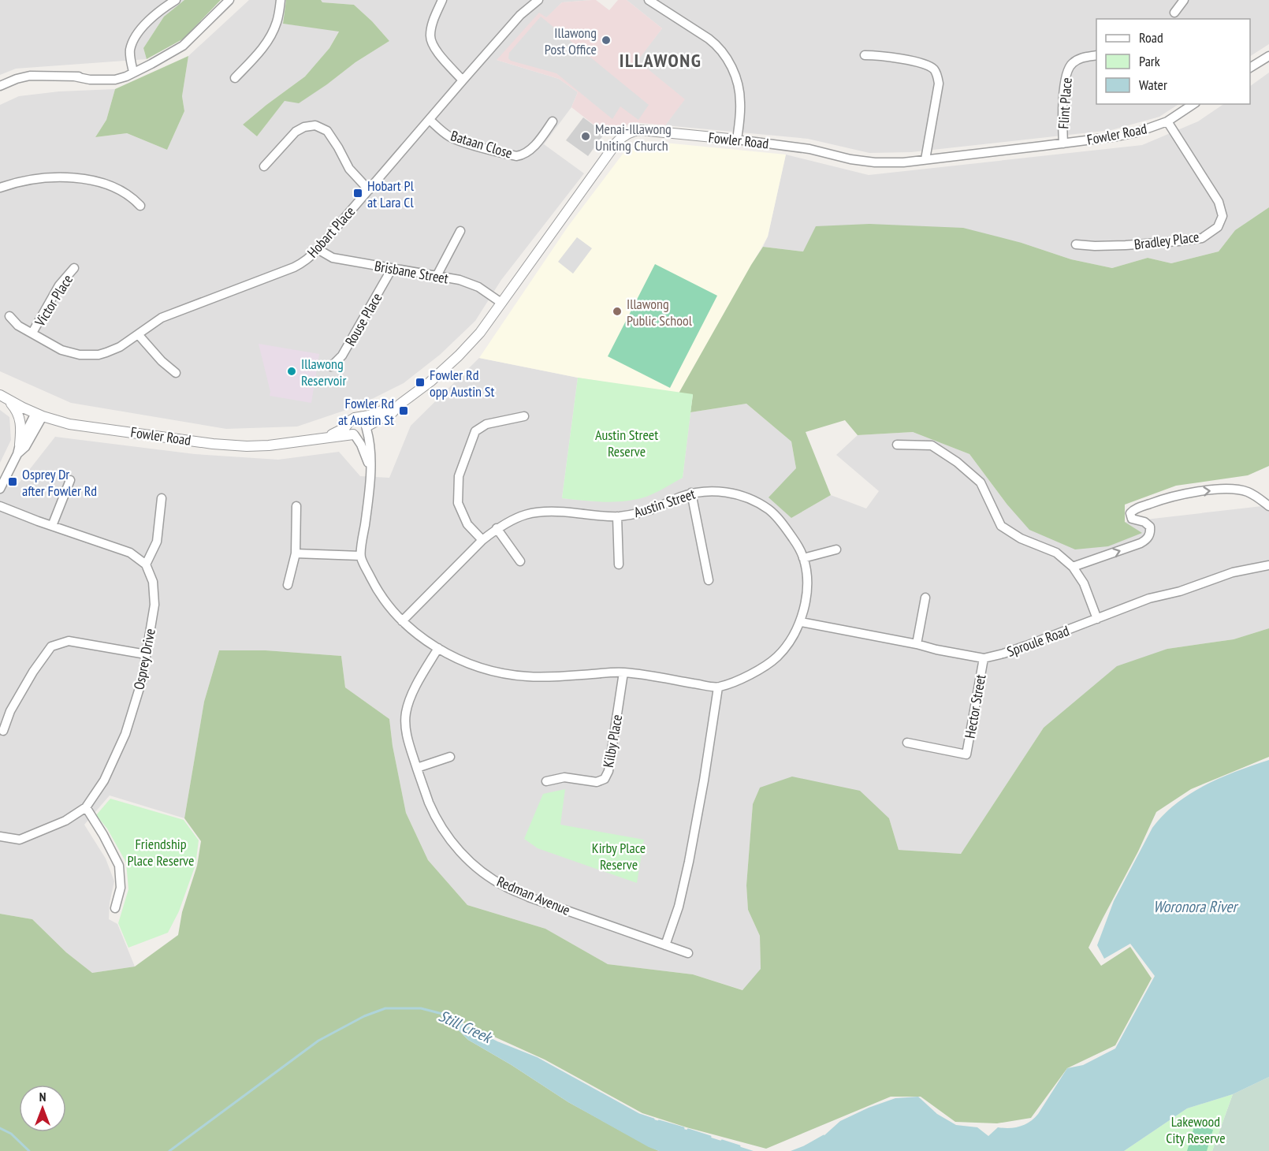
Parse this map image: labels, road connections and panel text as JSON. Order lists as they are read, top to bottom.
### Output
{
  "streets": {
    "street": [
      "Flint Place",
      "Fowler Road",
      "Bataan Close",
      "Hobart Place",
      "Bradley Place",
      "Brisbane Street",
      "Victor Place",
      "Rouse Place",
      "Austin Street",
      "Sproule Road",
      "Osprey Drive",
      "Hector Street",
      "Kilby Place",
      "Redman Avenue"
    ]
  },
  "crossings": [
    ["Flint Place", "Fowler Road"],
    ["Fowler Road", "Bradley Place"],
    ["Fowler Road", "Brisbane Street"],
    ["Bataan Close", "Hobart Place"],
    ["Hobart Place", "Brisbane Street"],
    ["Hobart Place", "Victor Place"],
    ["Brisbane Street", "Rouse Place"],
    ["Austin Street", "Sproule Road"],
    ["Sproule Road", "Hector Street"]
  ],
  "districts": ["ILLAWONG"],
  "water": ["Woronora River", "Still Creek"],
  "parks": [
    "Austin Street Reserve",
    "Friendship Place Reserve",
    "Kirby Place Reserve",
    "Lakewood City Reserve"
  ],
  "places": {
    "other": [
      "Illawong Post Office",
      "Menai-Illawong Uniting Church",
      "Illawong Public School",
      "Illawong Reservoir"
    ],
    "transit": [
      "Hobart Pl at Lara Cl",
      "Fowler Rd opp Austin St",
      "Fowler Rd at Austin St",
      "Osprey Dr after Fowler Rd"
    ]
  },
  "legend": ["Road", "Park", "Water"],
  "north": "top"
}
